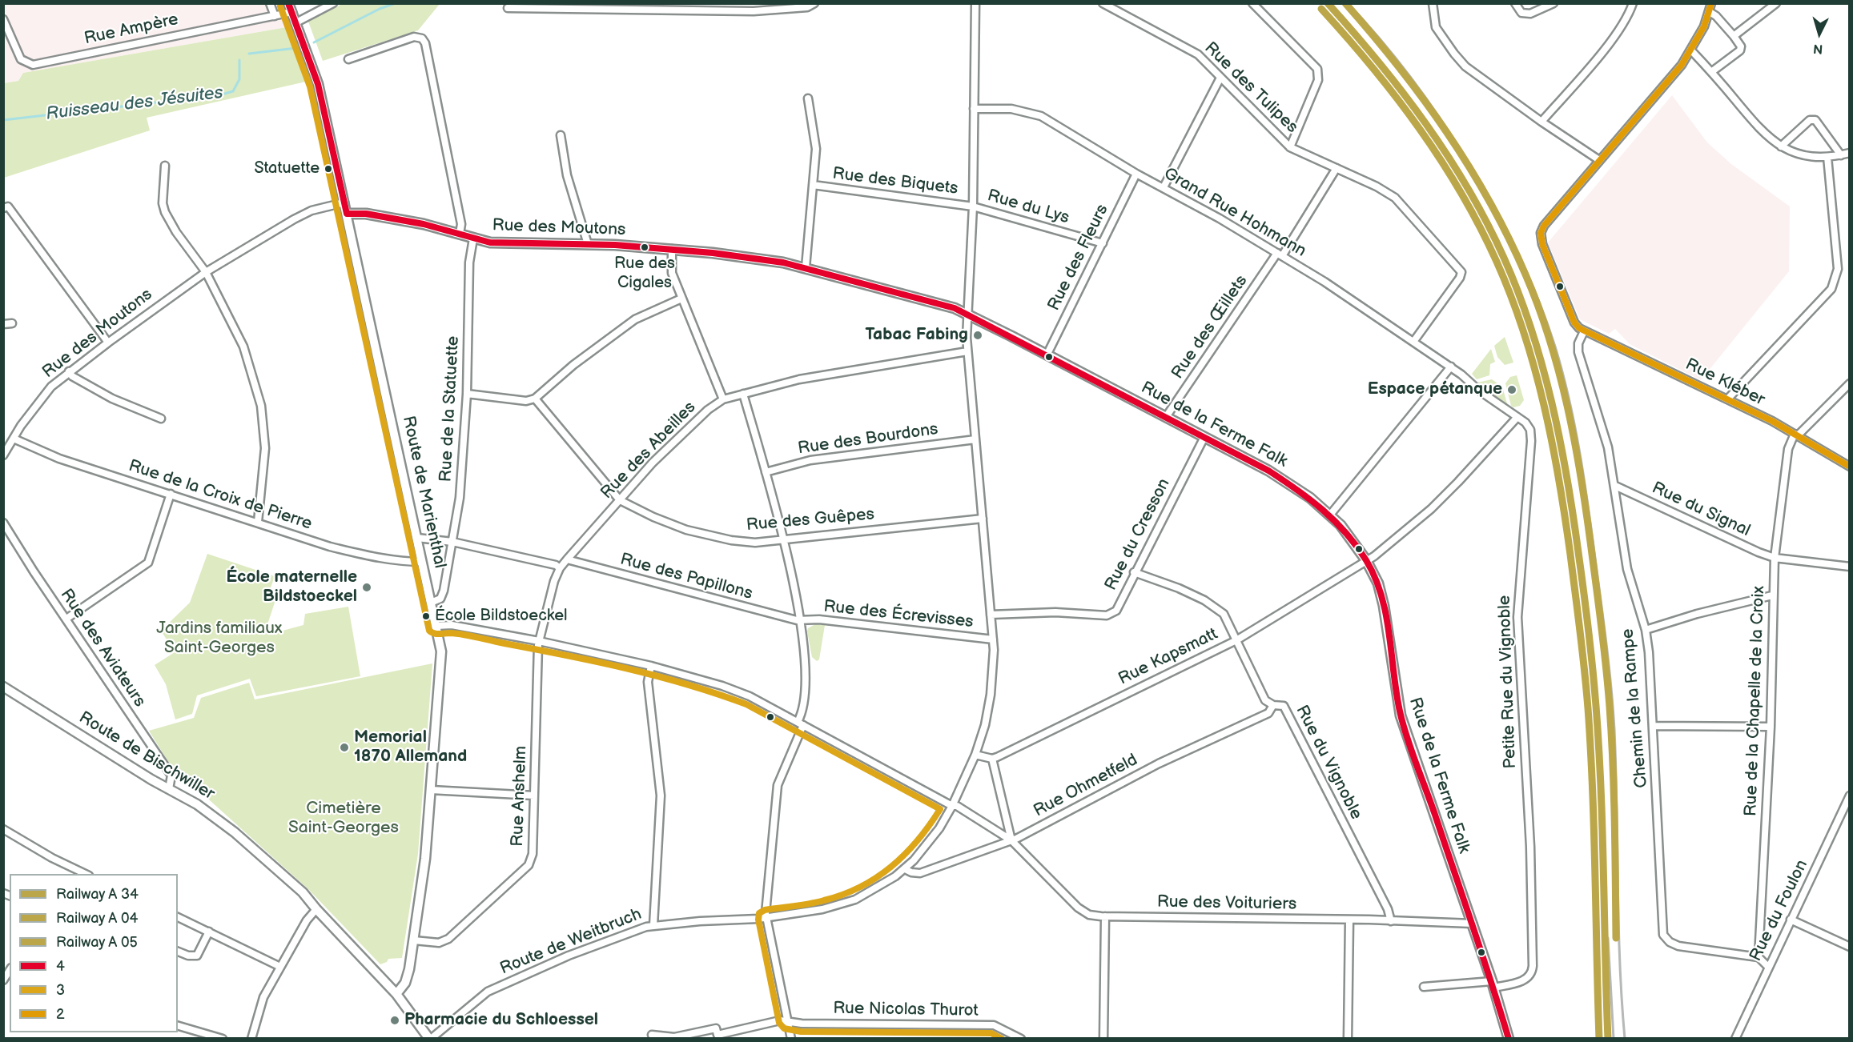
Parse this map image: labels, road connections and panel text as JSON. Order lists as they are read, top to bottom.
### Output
{
  "streets": {
    "street": [
      "Rue Ampère",
      "Rue des Tulipes",
      "Rue des Biquets",
      "Rue du Lys",
      "Grand Rue Hohmann",
      "Rue des Moutons",
      "Rue des Fleurs",
      "Rue des Œillets",
      "Rue Kléber",
      "Rue de la Statuette",
      "Rue de la Ferme Falk",
      "Rue des Bourdons",
      "Rue des Abeilles",
      "Route de Marienthal",
      "Rue de la Croix de Pierre",
      "Rue du Signal",
      "Rue des Guêpes",
      "Rue du Cresson",
      "Rue des Papillons",
      "Rue des Écrevisses",
      "Rue des Aviateurs",
      "Rue Kapsmatt",
      "Petite Rue du Vignoble",
      "Rue de la Chapelle de la Croix",
      "Chemin de la Rampe",
      "Route de Bischwiller",
      "Rue du Vignoble",
      "Rue Ohmetfeld",
      "Rue Anshelm",
      "Rue des Voituriers",
      "Rue du Foulon",
      "Route de Weitbruch",
      "Rue Nicolas Thurot"
    ]
  },
  "crossings": [
    ["Rue Ampère", "Route de Marienthal"],
    ["Rue des Tulipes", "Grand Rue Hohmann"],
    ["Rue des Tulipes", "Rue des Œillets"],
    ["Rue des Biquets", "Rue du Lys"],
    ["Rue des Biquets", "Route de Weitbruch"],
    ["Rue du Lys", "Rue des Fleurs"],
    ["Rue du Lys", "Route de Weitbruch"],
    ["Grand Rue Hohmann", "Rue des Fleurs"],
    ["Grand Rue Hohmann", "Rue des Œillets"],
    ["Grand Rue Hohmann", "Petite Rue du Vignoble"],
    ["Grand Rue Hohmann", "Route de Weitbruch"],
    ["Rue des Moutons", "Rue de la Statuette"],
    ["Rue des Moutons", "Rue de la Ferme Falk"],
    ["Rue des Moutons", "Route de Marienthal"],
    ["Rue des Moutons", "Rue de la Croix de Pierre"],
    ["Rue des Moutons", "Route de Weitbruch"],
    ["Rue des Fleurs", "Rue de la Ferme Falk"],
    ["Rue des Œillets", "Rue de la Ferme Falk"],
    ["Rue Kléber", "Rue de la Chapelle de la Croix"],
    ["Rue Kléber", "Chemin de la Rampe"],
    ["Rue de la Statuette", "Route de Marienthal"],
    ["Rue de la Ferme Falk", "Rue du Cresson"],
    ["Rue de la Ferme Falk", "Rue Kapsmatt"],
    ["Rue de la Ferme Falk", "Petite Rue du Vignoble"],
    ["Rue de la Ferme Falk", "Rue des Voituriers"],
    ["Rue de la Ferme Falk", "Route de Weitbruch"],
    ["Rue des Bourdons", "Route de Weitbruch"],
    ["Rue des Abeilles", "Rue des Guêpes"],
    ["Rue des Abeilles", "Rue des Papillons"],
    ["Rue des Abeilles", "Rue Anshelm"],
    ["Rue des Abeilles", "Rue des Voituriers"],
    ["Rue des Abeilles", "Route de Weitbruch"],
    ["Route de Marienthal", "Rue de la Croix de Pierre"],
    ["Route de Marienthal", "Route de Bischwiller"],
    ["Route de Marienthal", "Rue Anshelm"],
    ["Route de Marienthal", "Rue des Voituriers"],
    ["Rue du Signal", "Rue de la Chapelle de la Croix"],
    ["Rue du Signal", "Chemin de la Rampe"],
    ["Rue des Guêpes", "Route de Weitbruch"],
    ["Rue du Cresson", "Rue du Vignoble"],
    ["Rue du Cresson", "Route de Weitbruch"],
    ["Rue des Papillons", "Rue des Écrevisses"],
    ["Rue des Écrevisses", "Route de Weitbruch"],
    ["Rue des Aviateurs", "Route de Bischwiller"],
    ["Rue Kapsmatt", "Petite Rue du Vignoble"],
    ["Rue Kapsmatt", "Rue du Vignoble"],
    ["Rue de la Chapelle de la Croix", "Chemin de la Rampe"],
    ["Route de Bischwiller", "Route de Weitbruch"],
    ["Rue du Vignoble", "Rue Ohmetfeld"],
    ["Rue du Vignoble", "Rue des Voituriers"],
    ["Rue Ohmetfeld", "Rue des Voituriers"],
    ["Rue Ohmetfeld", "Route de Weitbruch"],
    ["Rue Anshelm", "Rue des Voituriers"],
    ["Rue des Voituriers", "Route de Weitbruch"]
  ],
  "water": ["Ruisseau des Jésuites"],
  "parks": ["Jardins familiaux Saint-Georges", "Cimetière Saint-Georges"],
  "places": [
    "Statuette",
    "Rue des Cigales",
    "Tabac Fabing",
    "Espace pétanque",
    "École maternelle Bildstoeckel",
    "École Bildstoeckel",
    "Memorial 1870 Allemand",
    "Pharmacie du Schloessel"
  ],
  "lines": ["transit line 4", "transit line 2", "transit line 3"],
  "legend": [
    "Railway A 34",
    "Railway A 04",
    "Railway A 05",
    "4",
    "3",
    "2"
  ],
  "north": "bottom"
}
